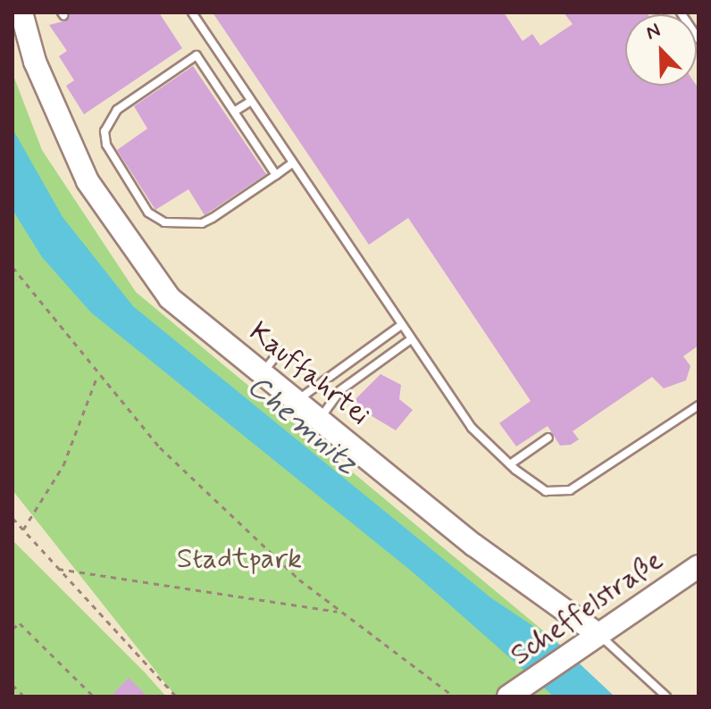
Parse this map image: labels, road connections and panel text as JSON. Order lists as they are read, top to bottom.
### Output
{
  "streets": {
    "street": ["Kauffahrtei", "Scheffelstraße"]
  },
  "crossings": [
    ["Kauffahrtei", "Scheffelstraße"]
  ],
  "water": ["Chemnitz"],
  "parks": ["Stadtpark"],
  "north": "top left"
}
